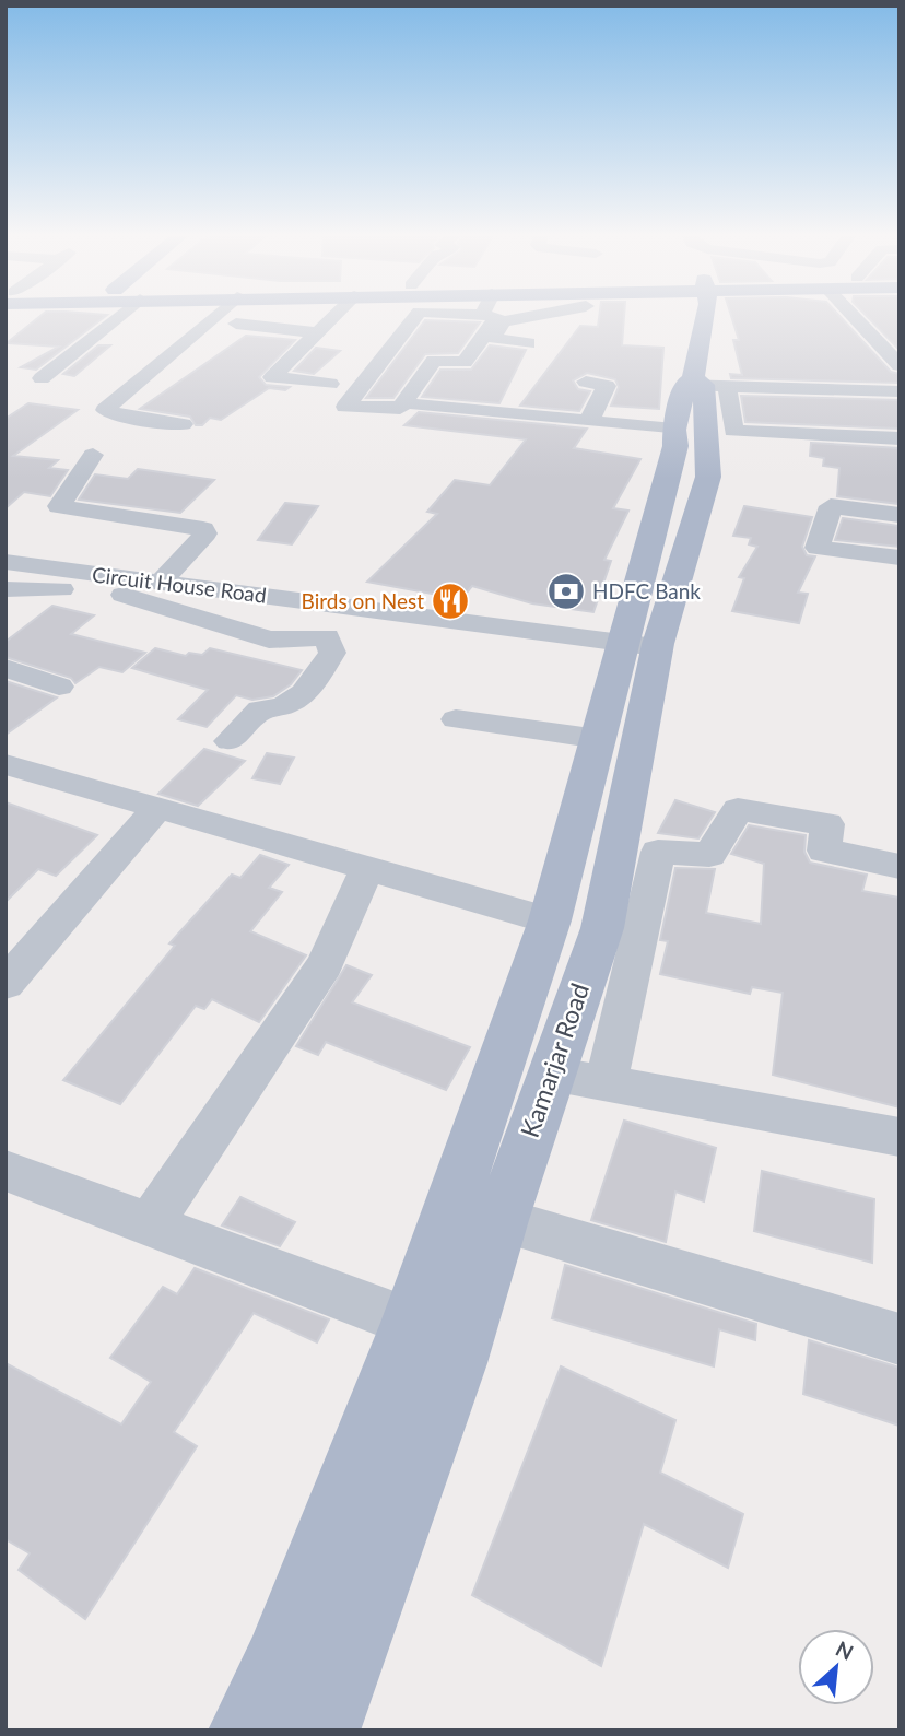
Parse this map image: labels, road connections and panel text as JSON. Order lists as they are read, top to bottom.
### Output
{
  "streets": {
    "main road": ["Kamarjar Road"],
    "street": ["Circuit House Road"]
  },
  "crossings": [
    ["Circuit House Road", "Kamarjar Road"]
  ],
  "places": {
    "bank": ["HDFC Bank"],
    "restaurant": ["Birds on Nest"]
  },
  "north": "top right"
}
